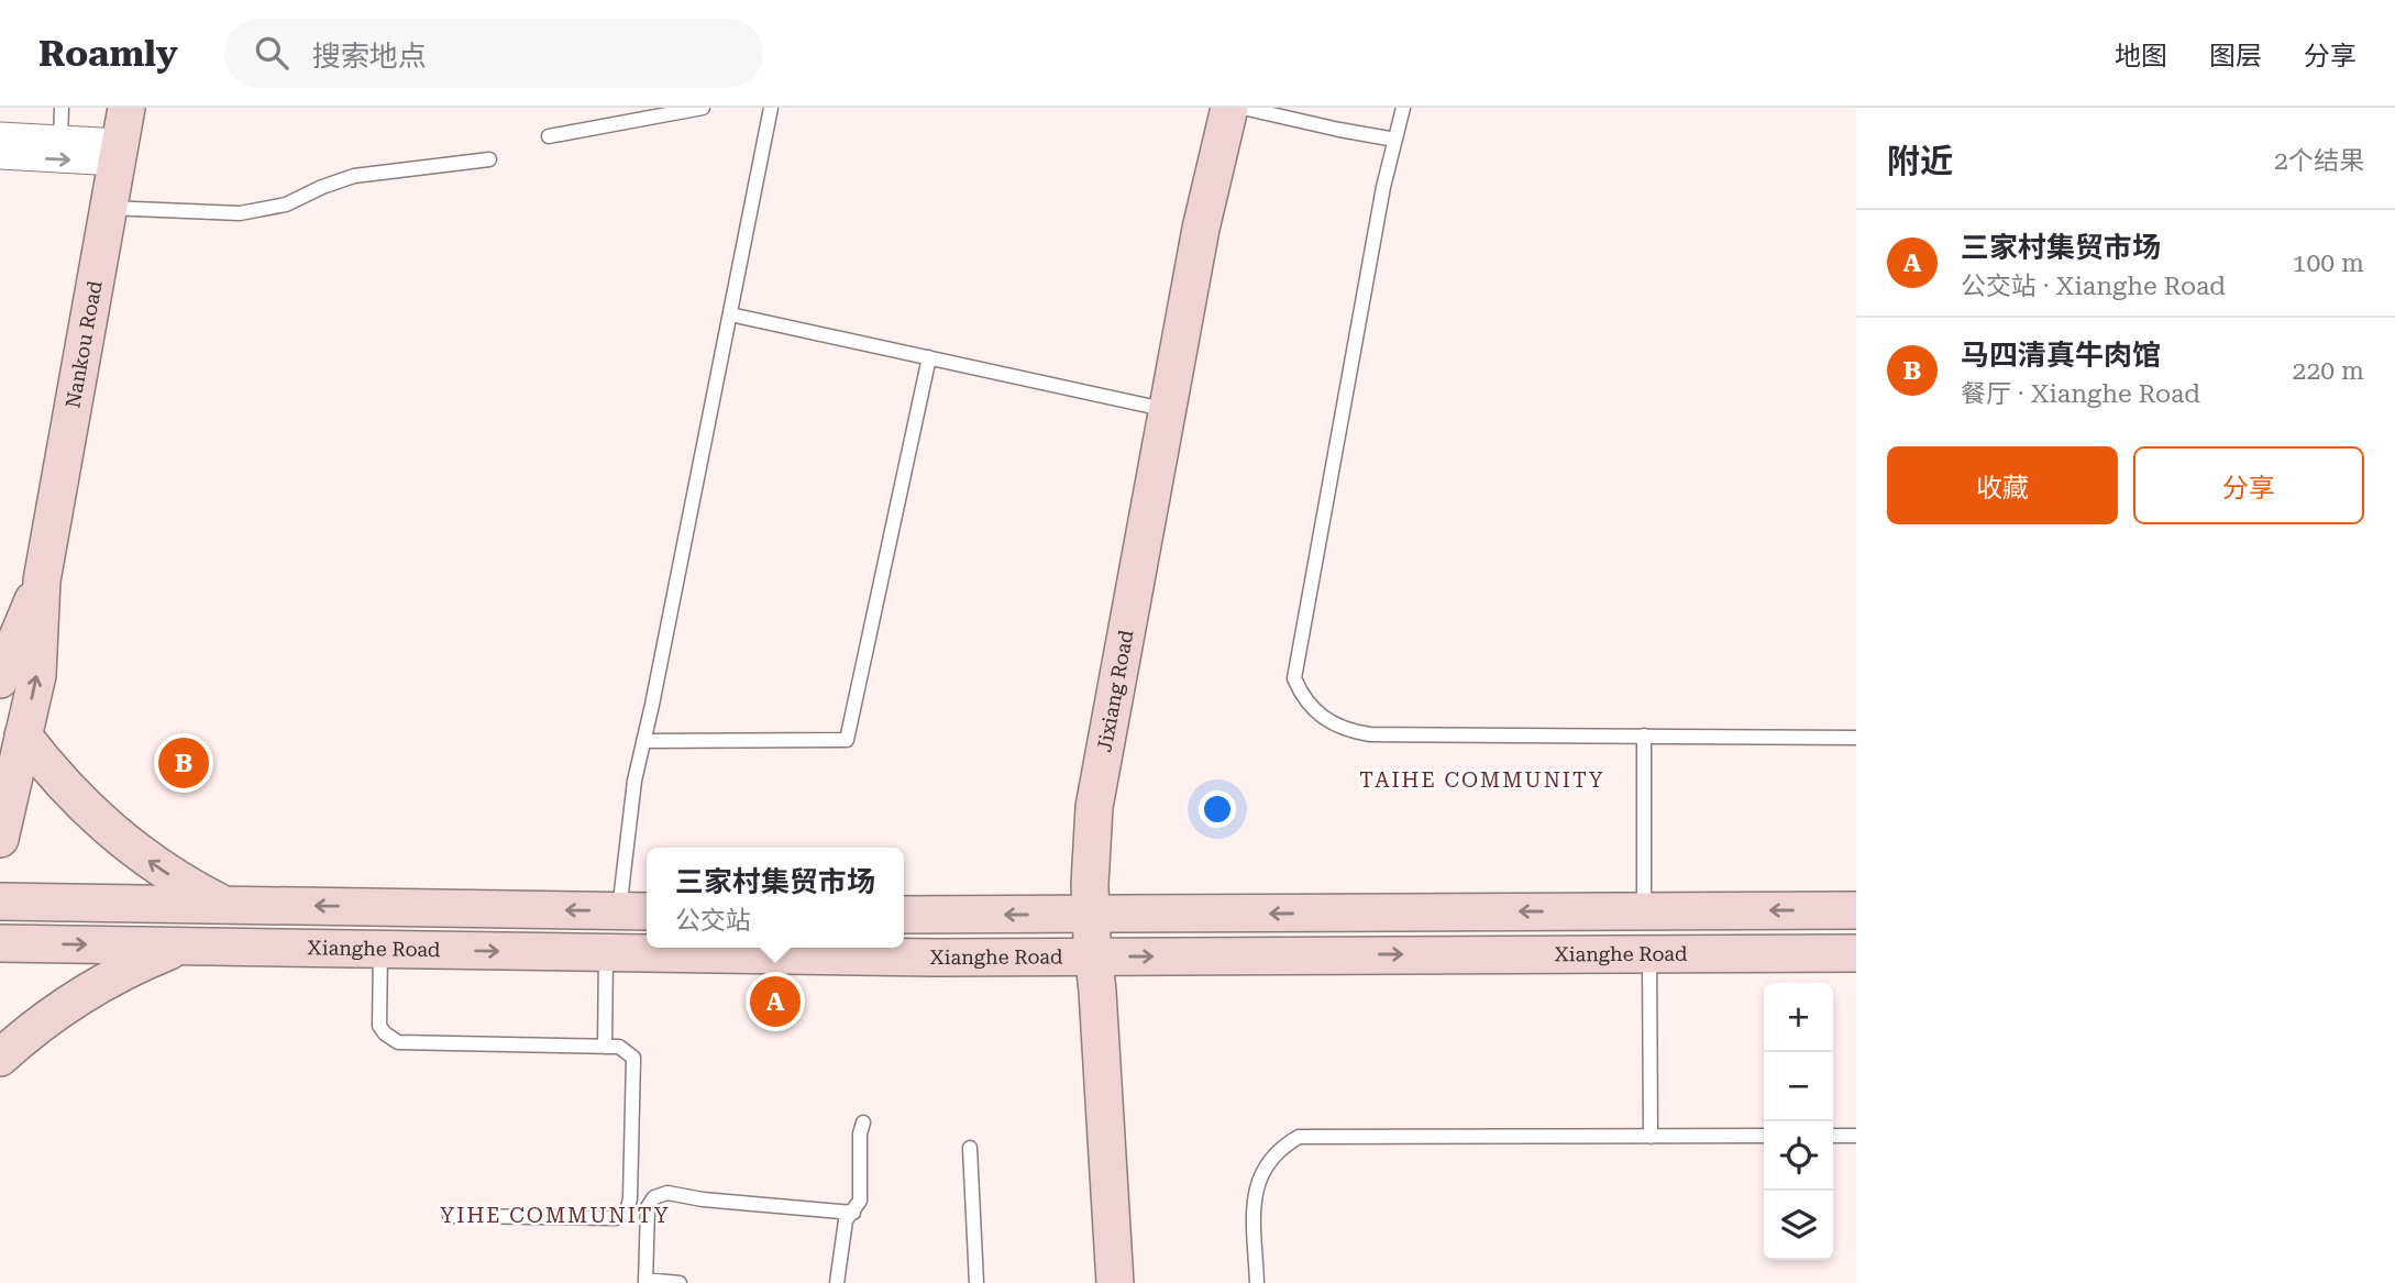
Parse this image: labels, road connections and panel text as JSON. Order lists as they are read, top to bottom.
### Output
{
  "streets": {
    "main road": ["Nankou Road", "Jixiang Road", "Xianghe Road"]
  },
  "crossings": [
    ["Jixiang Road", "Xianghe Road"]
  ],
  "districts": ["TAIHE COMMUNITY", "YIHE COMMUNITY"],
  "page": {
    "header": "Roamly",
    "search": "搜索地点",
    "nav": ["地图", "图层", "分享"],
    "heading": ["附近", "2个结果"],
    "list": [
      {
        "mark": "A",
        "name": "三家村集贸市场",
        "note": "公交站 · Xianghe Road",
        "value": "100 m"
      },
      {
        "mark": "B",
        "name": "马四清真牛肉馆",
        "note": "餐厅 · Xianghe Road",
        "value": "220 m"
      }
    ],
    "buttons": ["收藏", "分享"],
    "pins": ["B", "A"],
    "popup": ["三家村集贸市场", "公交站"],
    "map_buttons": ["+", "−"]
  }
}
